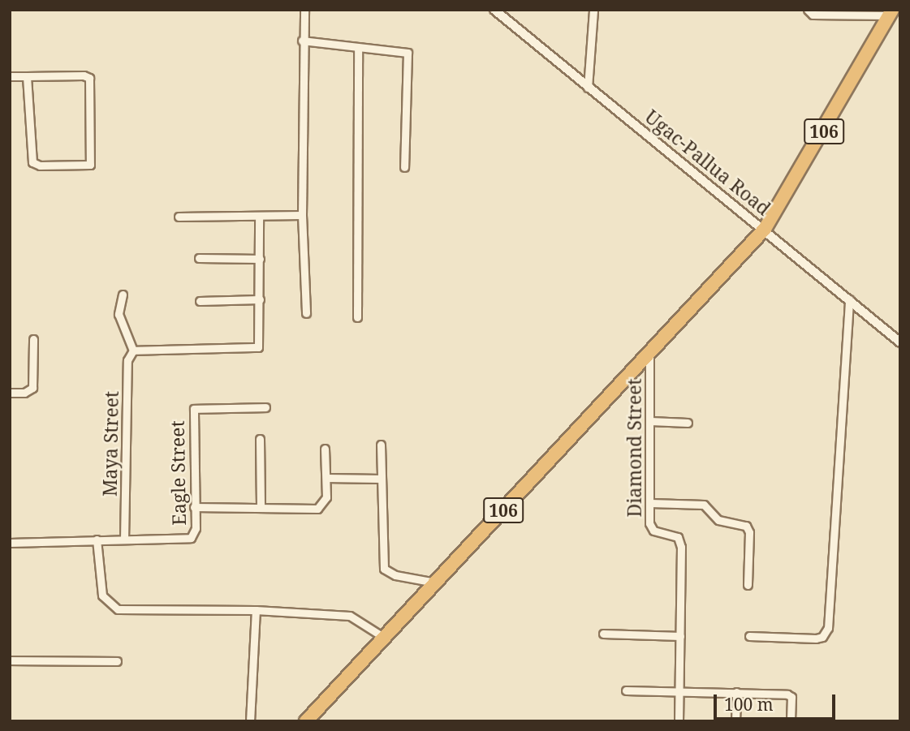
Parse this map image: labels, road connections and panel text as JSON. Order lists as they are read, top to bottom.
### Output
{
  "streets": {
    "highway": ["106"],
    "street": [
      "Ugac-Pallua Road",
      "Maya Street",
      "Diamond Street",
      "Eagle Street"
    ]
  },
  "crossings": [
    ["106", "Ugac-Pallua Road"],
    ["106", "Diamond Street"],
    ["Maya Street", "Eagle Street"]
  ],
  "scale_bar": "100 m"
}
